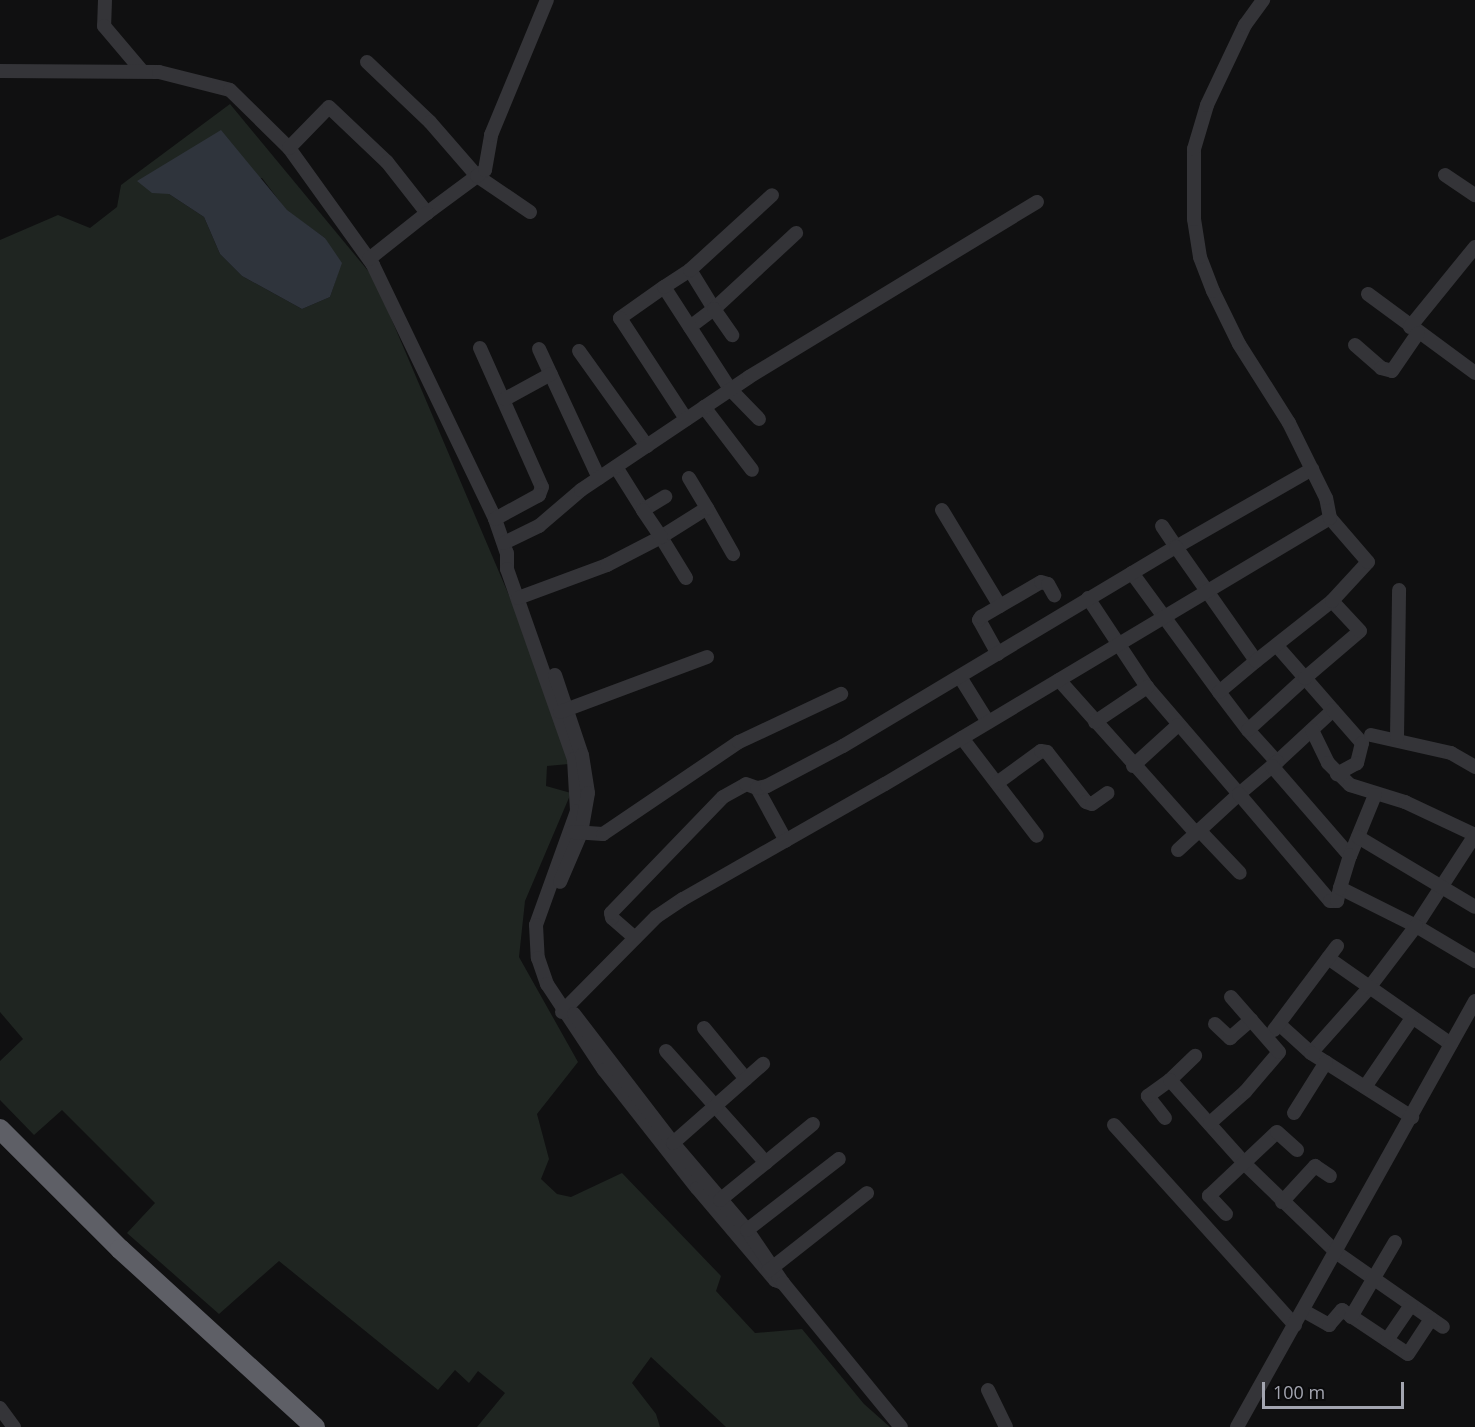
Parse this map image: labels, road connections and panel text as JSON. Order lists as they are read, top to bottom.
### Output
{
  "scale_bar": "100 m"
}
